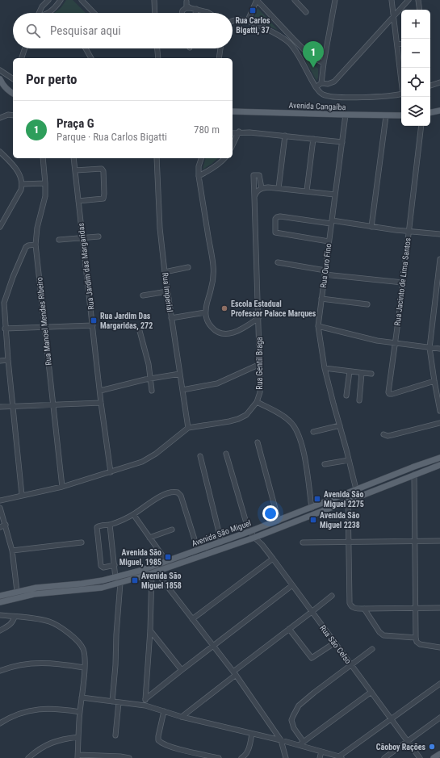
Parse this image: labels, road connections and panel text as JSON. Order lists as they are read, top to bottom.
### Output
{
  "streets": {
    "main road": ["Avenida Cangaíba", "Avenida São Miguel"],
    "street": [
      "Rua Ouro Fino",
      "Rua Jardim das Margaridas",
      "Rua Jacinto de Lima Santos",
      "Rua Imperial",
      "Rua Manoel Mendes Ribeiro",
      "Rua Gentil Braga",
      "Rua São Celso"
    ]
  },
  "crossings": [
    ["Avenida Cangaíba", "Rua Ouro Fino"],
    ["Rua Ouro Fino", "Avenida São Miguel"],
    ["Rua Jardim das Margaridas", "Rua Gentil Braga"],
    ["Rua Imperial", "Rua Gentil Braga"],
    ["Rua Manoel Mendes Ribeiro", "Rua Gentil Braga"],
    ["Avenida São Miguel", "Rua São Celso"]
  ],
  "places": {
    "transit": [
      "Rua Carlos Bigatti, 37",
      "Rua Jardim Das Margaridas, 272",
      "Avenida São Miguel 2275",
      "Avenida São Miguel 2238",
      "Avenida São Miguel, 1985",
      "Avenida São Miguel 1858"
    ],
    "other": ["Escola Estadual Professor Palace Marques", "Cãoboy Rações"]
  },
  "page": {
    "map_buttons": ["+", "−"],
    "search": "Pesquisar aqui",
    "pins": "1",
    "heading": "Por perto",
    "list": [
      {
        "mark": "1",
        "name": "Praça G",
        "note": "Parque · Rua Carlos Bigatti",
        "value": "780 m"
      }
    ]
  }
}
